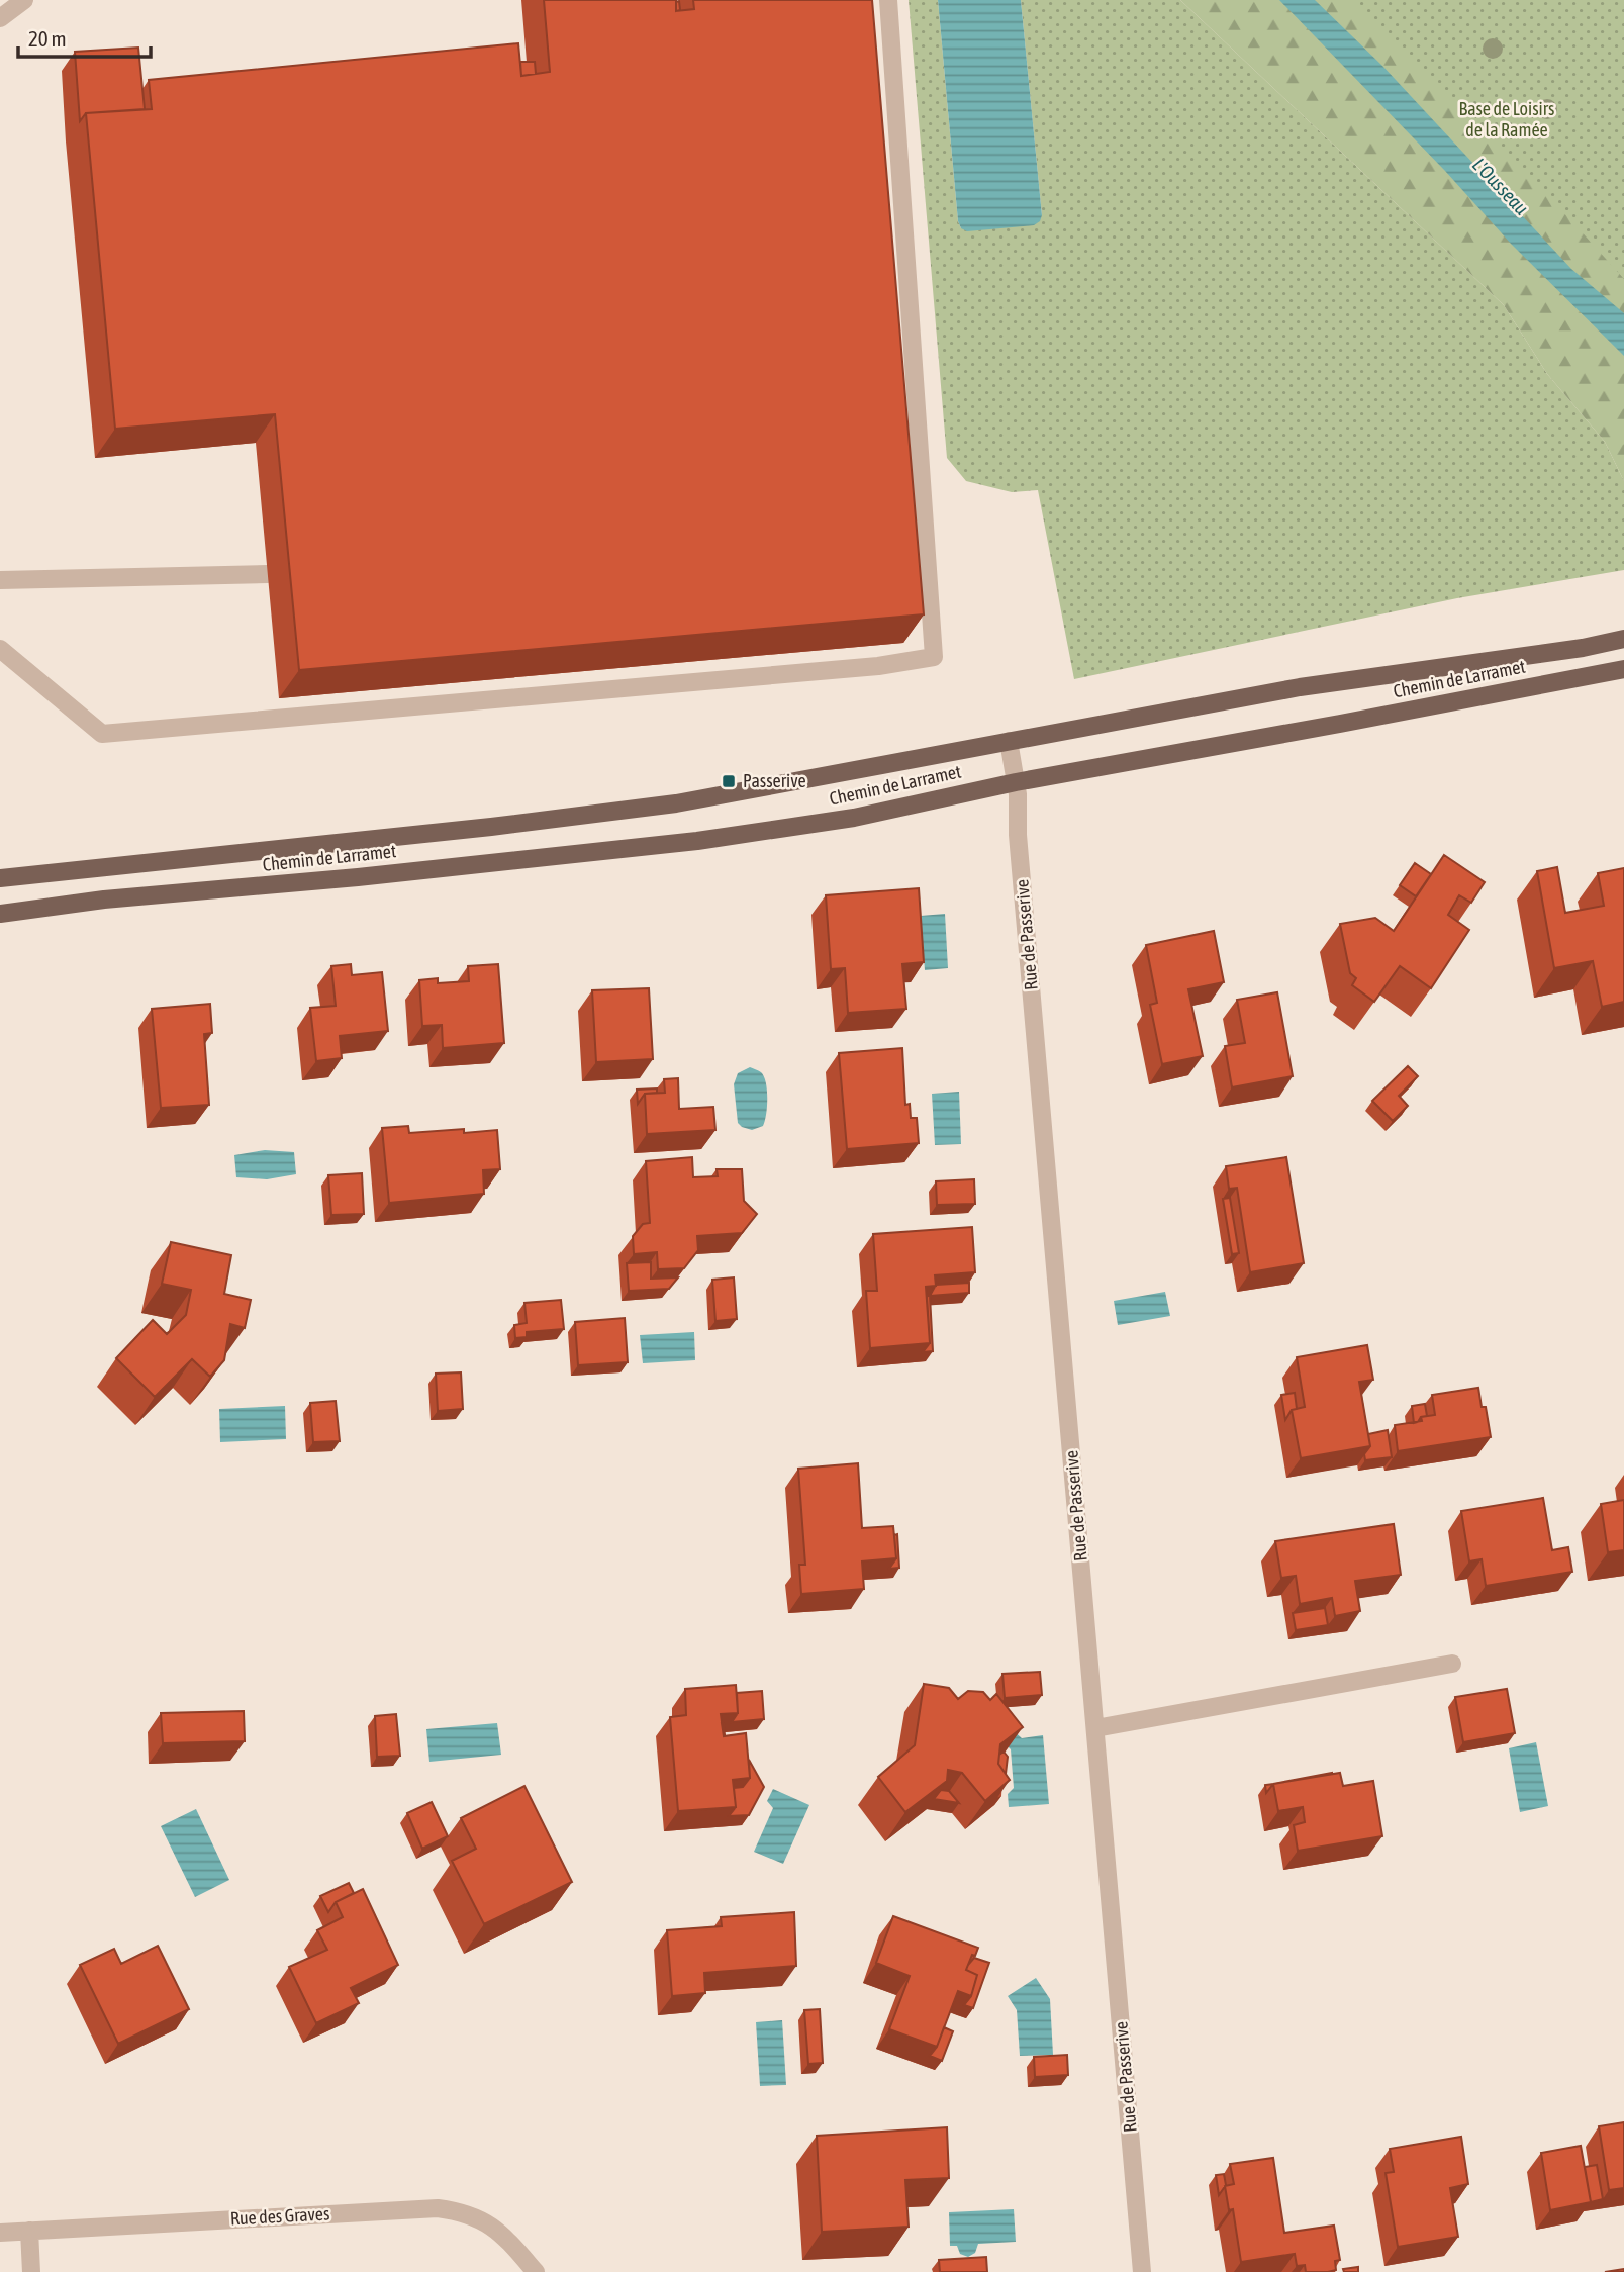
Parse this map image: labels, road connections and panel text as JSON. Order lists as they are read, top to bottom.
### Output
{
  "streets": {
    "main road": ["Chemin de Larramet"],
    "street": ["Rue de Passerive", "Rue des Graves"]
  },
  "crossings": [
    ["Chemin de Larramet", "Rue de Passerive"]
  ],
  "water": ["L'Ousseau"],
  "parks": ["Base de Loisirs de la Ramée"],
  "places": {
    "transit": ["Passerive"]
  },
  "scale_bar": "20 m"
}
